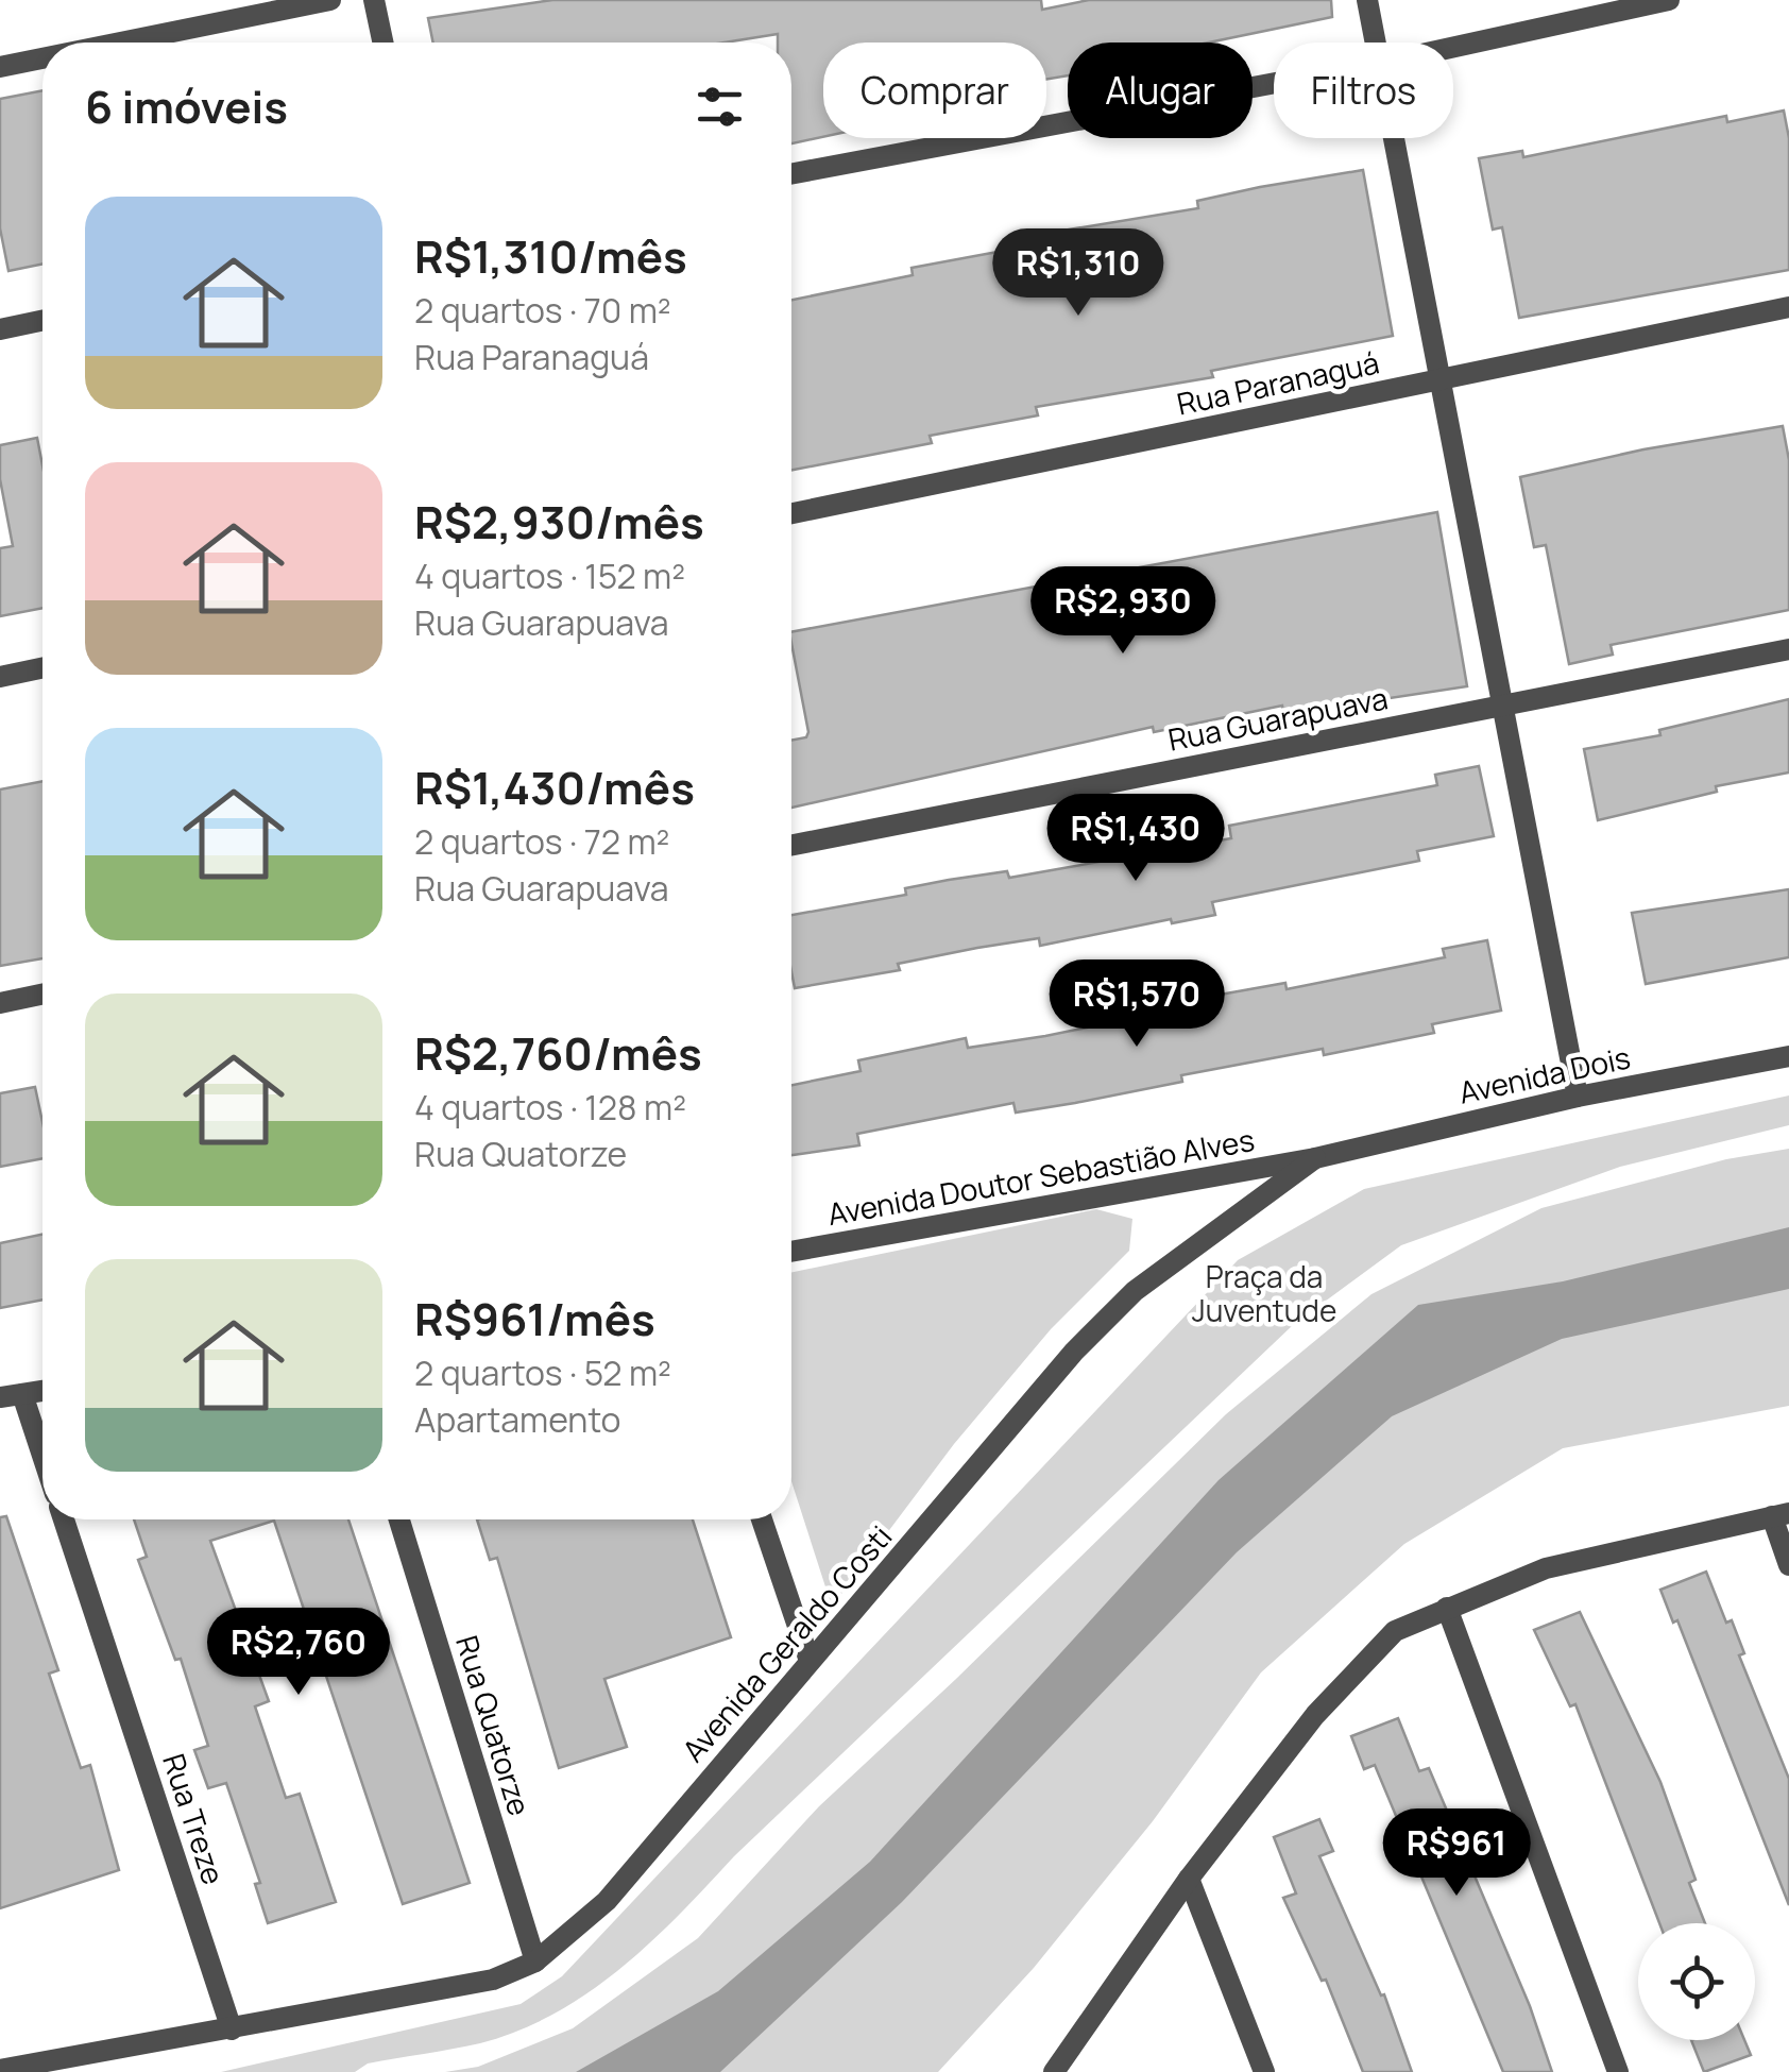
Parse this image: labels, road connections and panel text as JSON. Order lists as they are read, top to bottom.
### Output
{
  "streets": {
    "street": [
      "Rua Paranaguá",
      "Rua Guarapuava",
      "Avenida Dois",
      "Avenida Doutor Sebastião Alves",
      "Avenida Geraldo Costi",
      "Rua Quatorze",
      "Rua Treze"
    ]
  },
  "crossings": [
    ["Avenida Dois", "Avenida Doutor Sebastião Alves"],
    ["Avenida Dois", "Avenida Geraldo Costi"],
    ["Avenida Doutor Sebastião Alves", "Avenida Geraldo Costi"],
    ["Avenida Geraldo Costi", "Rua Quatorze"],
    ["Avenida Geraldo Costi", "Rua Treze"]
  ],
  "parks": ["Praça da Juventude"],
  "page": {
    "chip": ["Comprar", "Alugar", "Filtros"],
    "heading": "6 imóveis",
    "list": [
      {
        "name": "R$1,310/mês",
        "note": "2 quartos · 70 m² · Rua Paranaguá"
      },
      {
        "name": "R$2,930/mês",
        "note": "4 quartos · 152 m² · Rua Guarapuava"
      },
      {
        "name": "R$1,430/mês",
        "note": "2 quartos · 72 m² · Rua Guarapuava"
      },
      {
        "name": "R$2,760/mês",
        "note": "4 quartos · 128 m² · Rua Quatorze"
      },
      {
        "name": "R$961/mês",
        "note": "2 quartos · 52 m² · Apartamento"
      }
    ],
    "price": [
      "R$1,310",
      "R$2,930",
      "R$1,430",
      "R$1,570",
      "R$2,760",
      "R$961"
    ]
  }
}
